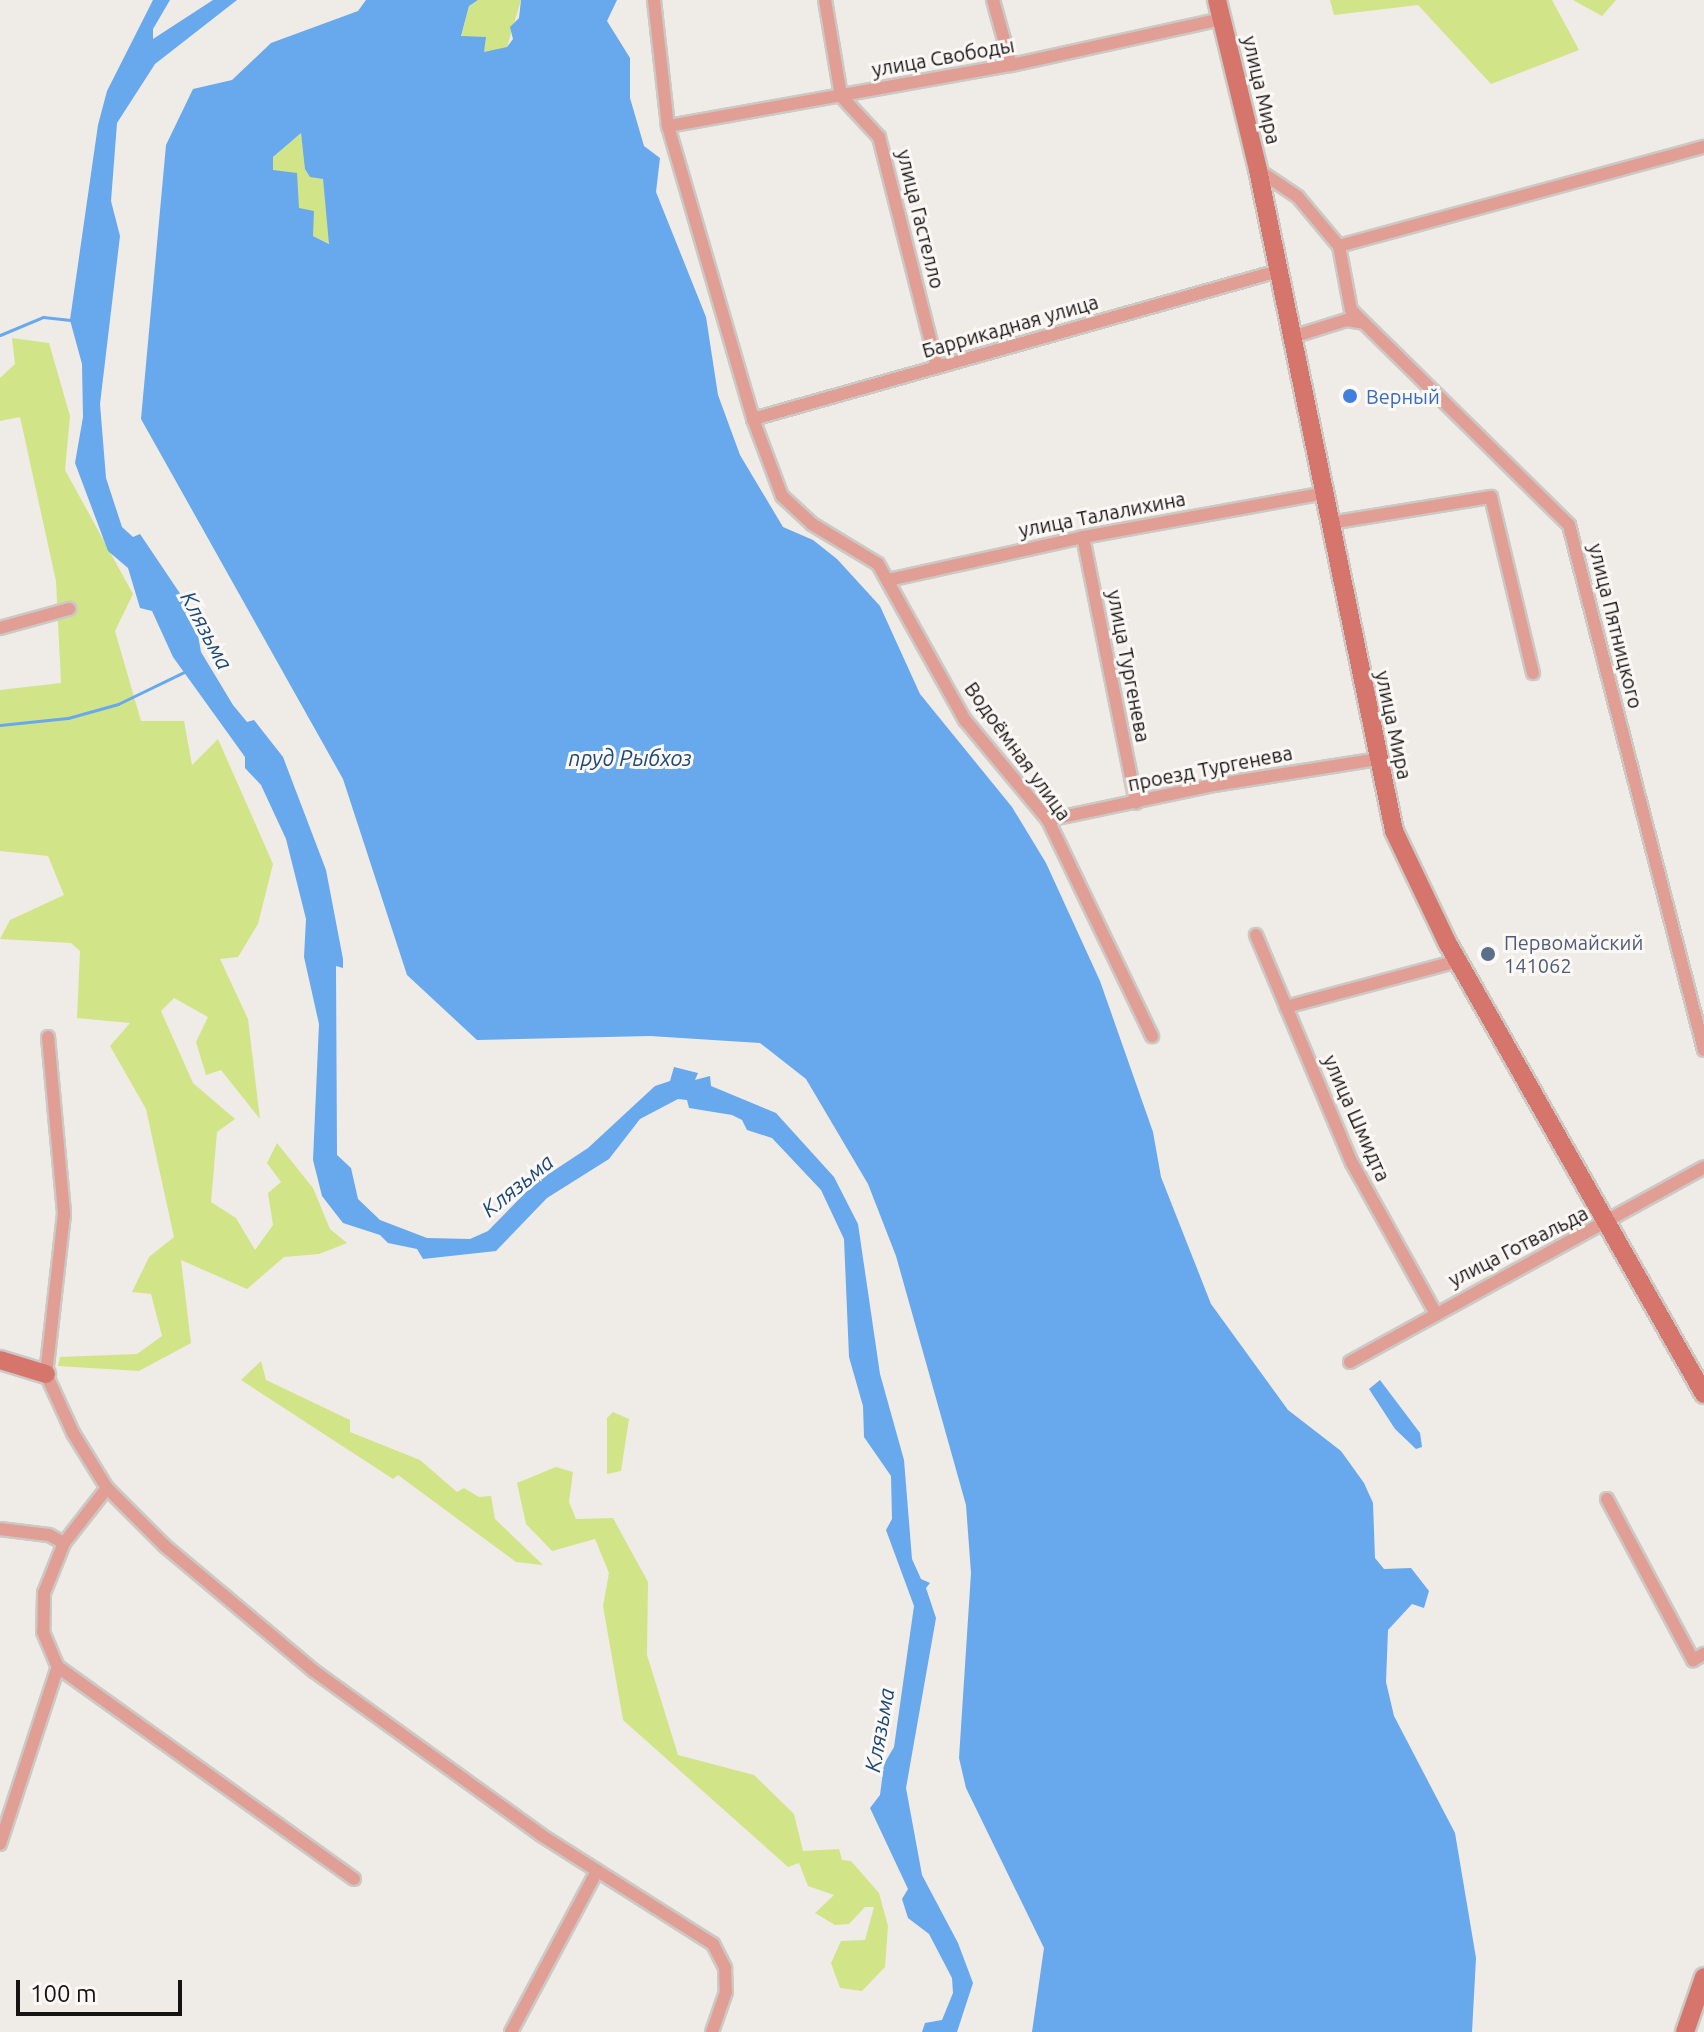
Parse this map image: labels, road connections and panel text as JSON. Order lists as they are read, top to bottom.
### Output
{
  "streets": {
    "street": [
      "улица Свободы",
      "улица Мира",
      "улица Гастелло",
      "Баррикадная улица",
      "улица Талалихина",
      "улица Пятницкого",
      "улица Тургенева",
      "Водоёмная улица",
      "проезд Тургенева",
      "улица Шмидта",
      "улица Готвальда"
    ]
  },
  "crossings": [
    ["улица Свободы", "улица Мира"],
    ["улица Свободы", "улица Гастелло"],
    ["улица Свободы", "Водоёмная улица"],
    ["улица Мира", "Баррикадная улица"],
    ["улица Мира", "улица Талалихина"],
    ["улица Мира", "проезд Тургенева"],
    ["улица Мира", "улица Готвальда"],
    ["улица Гастелло", "Баррикадная улица"],
    ["Баррикадная улица", "Водоёмная улица"],
    ["улица Талалихина", "улица Тургенева"],
    ["улица Талалихина", "Водоёмная улица"],
    ["улица Тургенева", "проезд Тургенева"],
    ["Водоёмная улица", "проезд Тургенева"],
    ["улица Шмидта", "улица Готвальда"]
  ],
  "water": ["Клязьма", "пруд Рыбхоз"],
  "places": ["Верный", "Первомайский 141062"],
  "scale_bar": "100 m"
}
